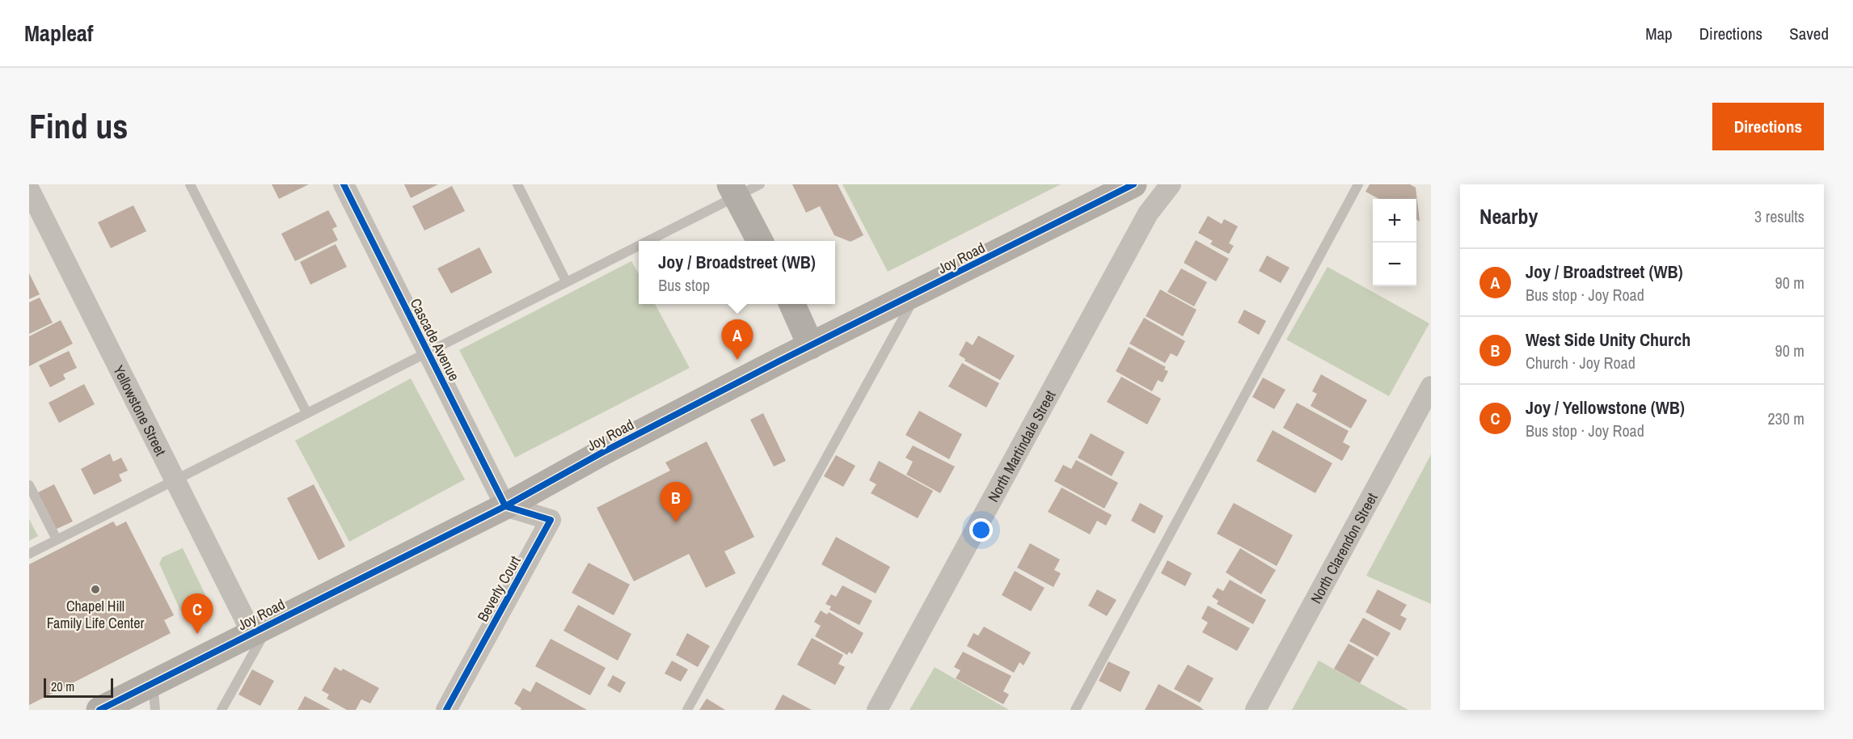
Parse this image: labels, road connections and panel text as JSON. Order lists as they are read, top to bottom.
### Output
{
  "streets": {
    "street": [
      "Joy Road",
      "Cascade Avenue",
      "Yellowstone Street",
      "North Martindale Street",
      "North Clarendon Street",
      "Beverly Court"
    ]
  },
  "crossings": [
    ["Joy Road", "Cascade Avenue"],
    ["Joy Road", "Yellowstone Street"],
    ["Joy Road", "Beverly Court"],
    ["Cascade Avenue", "Beverly Court"]
  ],
  "places": ["Chapel Hill Family Life Center"],
  "scale_bar": "20 m",
  "page": {
    "header": "Mapleaf",
    "nav": ["Map", "Directions", "Saved"],
    "buttons": "Directions",
    "title": "Find us",
    "heading": ["Nearby", "3 results"],
    "map_buttons": ["+", "−"],
    "popup": ["Joy / Broadstreet (WB)", "Bus stop"],
    "list": [
      {
        "mark": "A",
        "name": "Joy / Broadstreet (WB)",
        "note": "Bus stop · Joy Road",
        "value": "90 m"
      },
      {
        "mark": "B",
        "name": "West Side Unity Church",
        "note": "Church · Joy Road",
        "value": "90 m"
      },
      {
        "mark": "C",
        "name": "Joy / Yellowstone (WB)",
        "note": "Bus stop · Joy Road",
        "value": "230 m"
      }
    ],
    "pins": ["A", "B", "C"],
    "scale": "20 m"
  }
}
